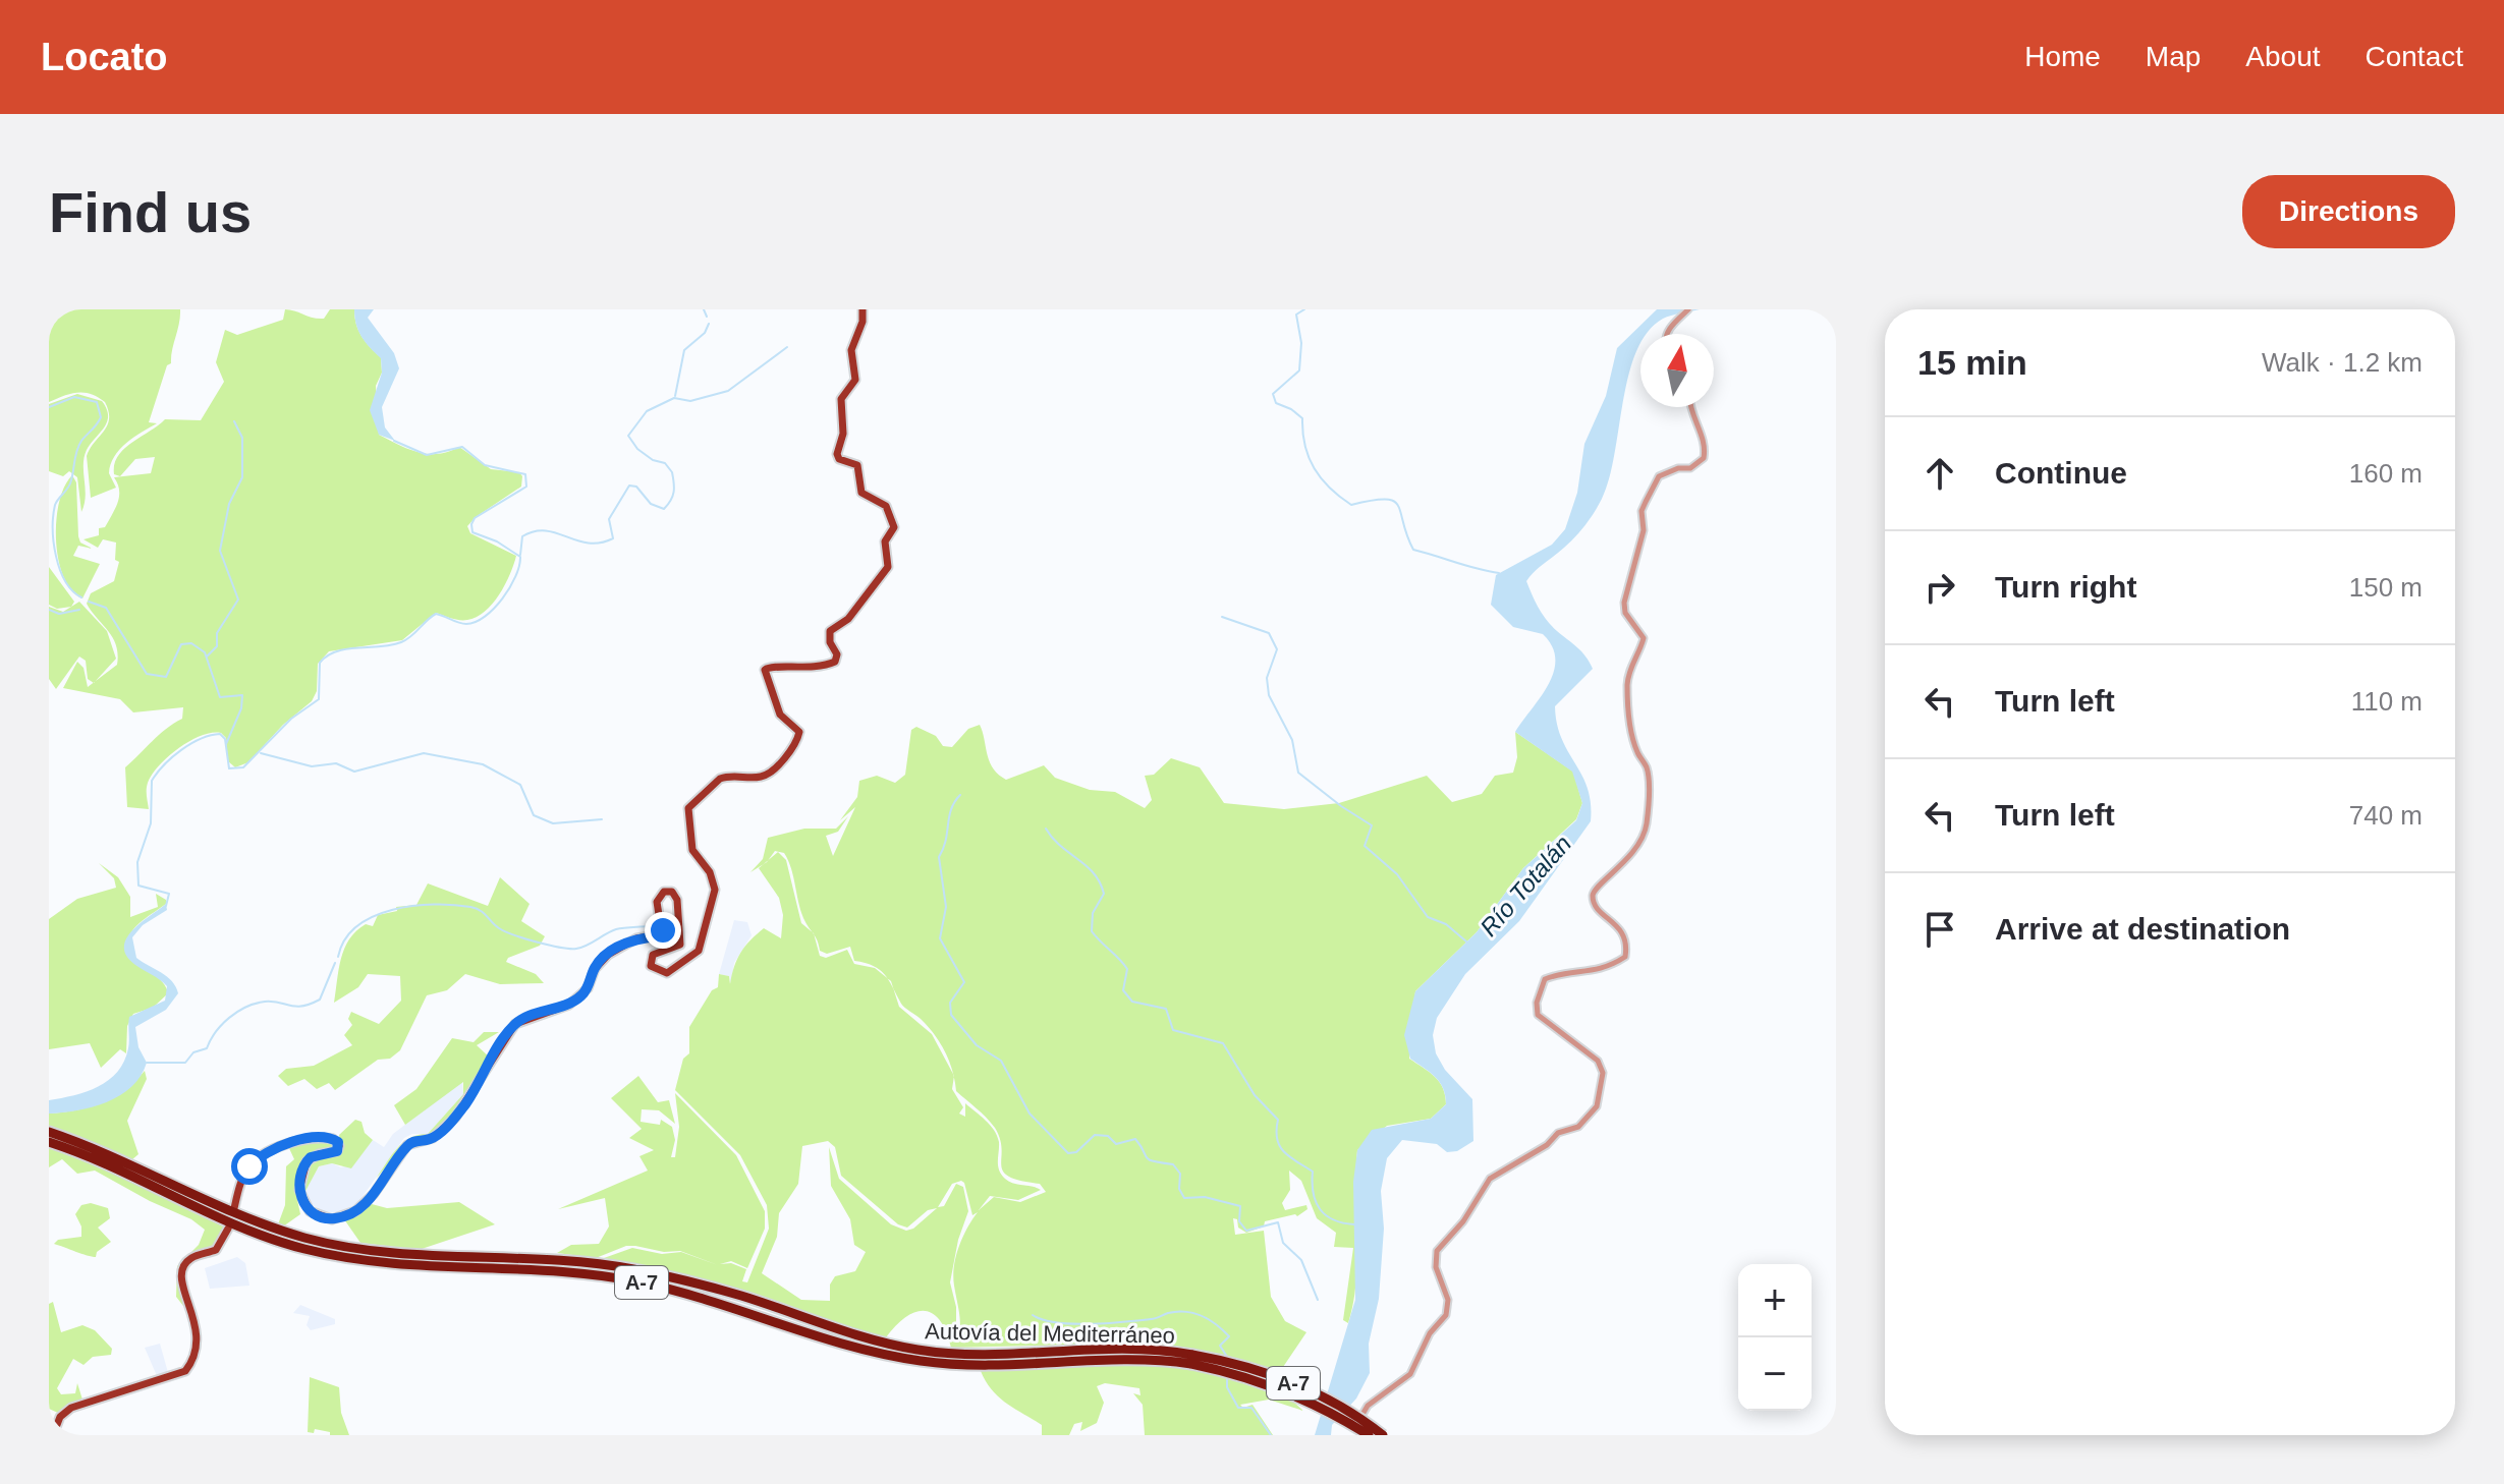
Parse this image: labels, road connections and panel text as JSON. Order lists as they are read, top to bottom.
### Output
{
  "streets": {
    "highway": ["A-7", "Autovía del Mediterráneo"]
  },
  "water": ["Río Totalán"],
  "north": "top",
  "page": {
    "header": "Locato",
    "nav": [
      "Home",
      "Map",
      "About",
      "Contact"
    ],
    "buttons": "Directions",
    "title": "Find us",
    "heading": ["15 min", "Walk · 1.2 km"],
    "list": [
      ["Continue", "160 m"],
      ["Turn right", "150 m"],
      ["Turn left", "110 m"],
      ["Turn left", "740 m"],
      "Arrive at destination"
    ],
    "map_buttons": ["+", "−"]
  }
}
